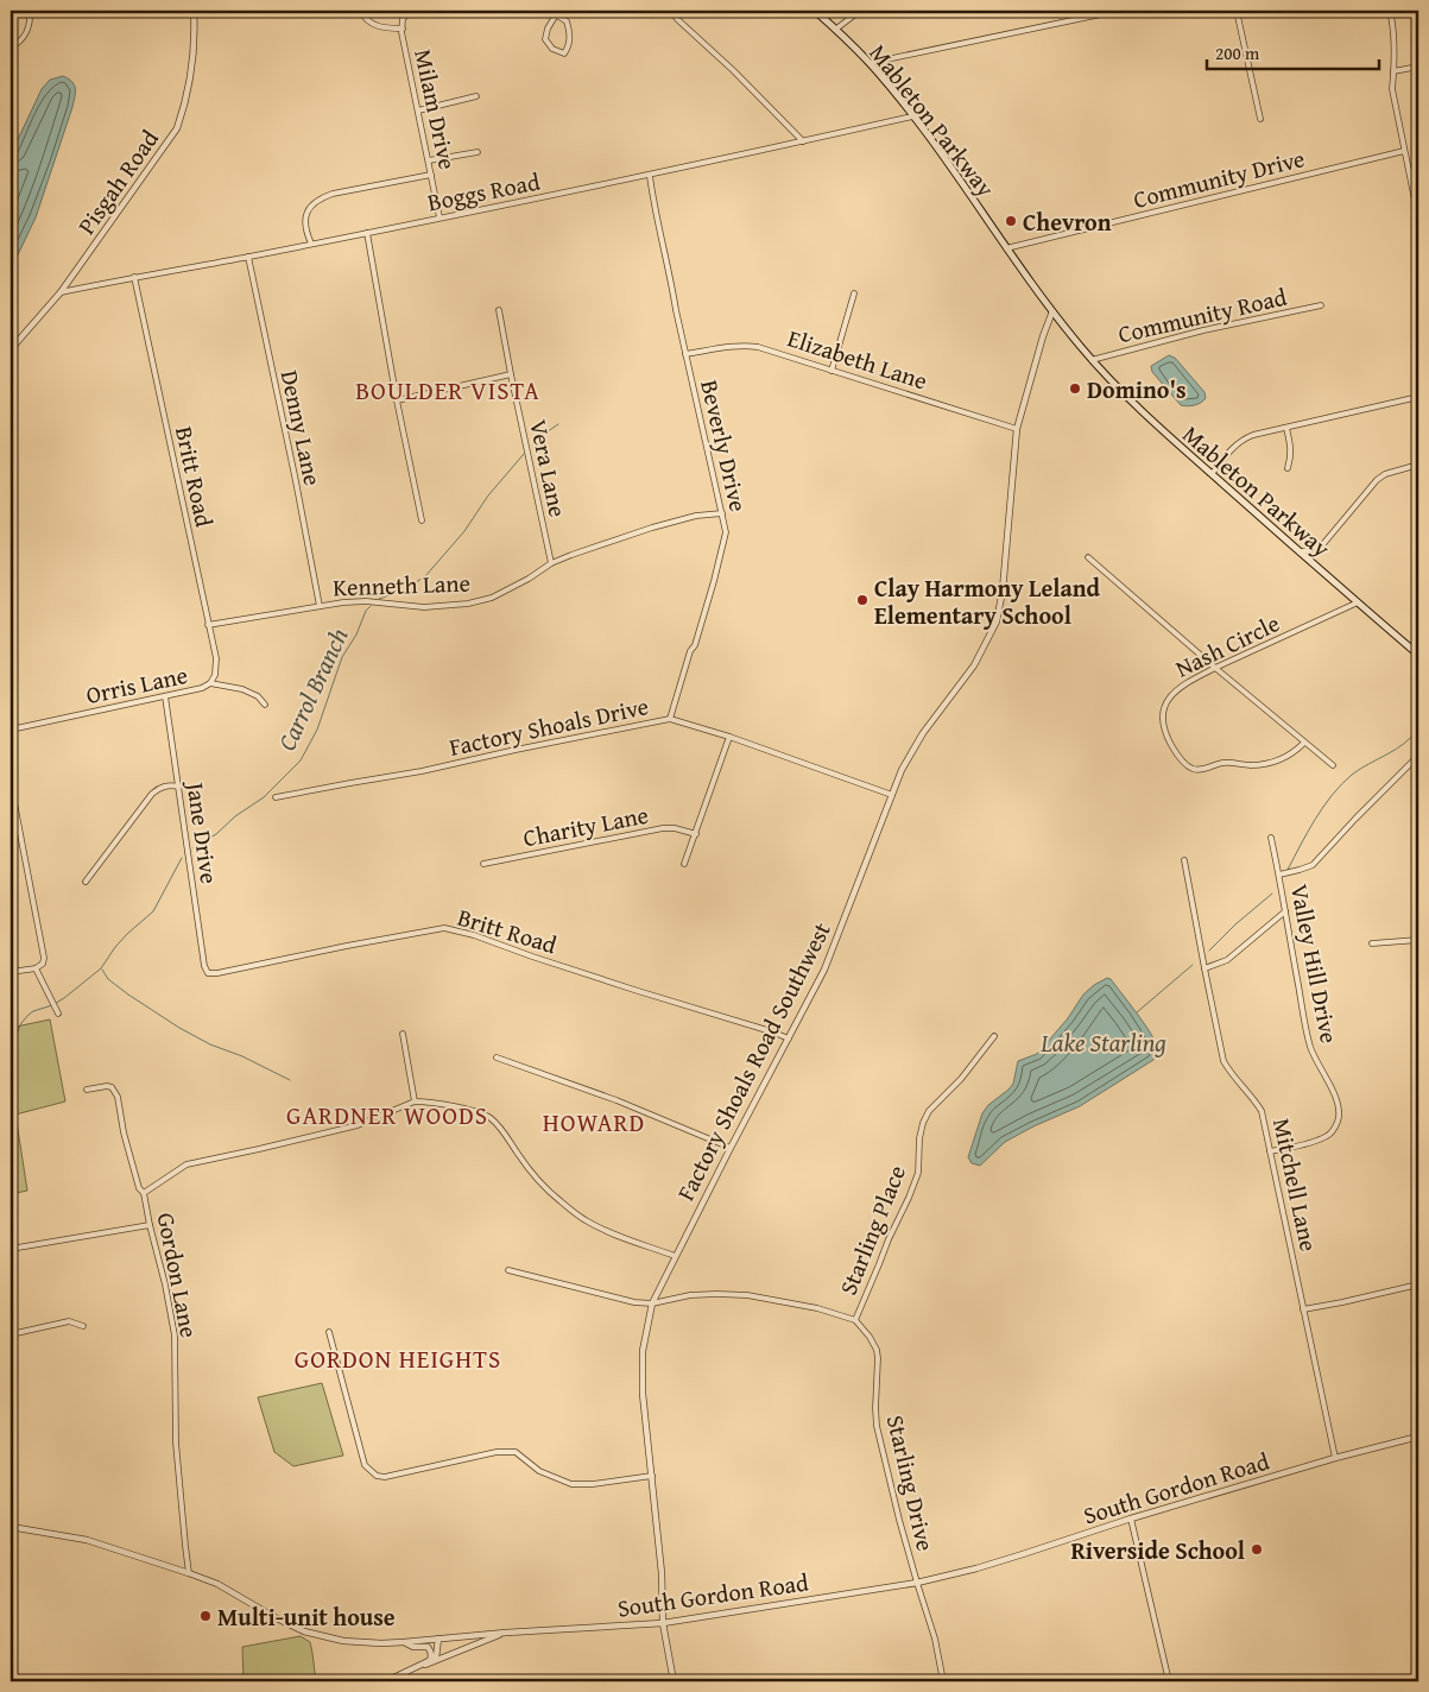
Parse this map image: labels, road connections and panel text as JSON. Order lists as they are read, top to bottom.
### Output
{
  "streets": {
    "main road": ["Mableton Parkway"],
    "street": [
      "Milam Drive",
      "Community Drive",
      "Pisgah Road",
      "Boggs Road",
      "Community Road",
      "Elizabeth Lane",
      "Denny Lane",
      "Beverly Drive",
      "Vera Lane",
      "Britt Road",
      "Kenneth Lane",
      "Nash Circle",
      "Orris Lane",
      "Factory Shoals Drive",
      "Charity Lane",
      "Jane Drive",
      "Valley Hill Drive",
      "Factory Shoals Road Southwest",
      "Mitchell Lane",
      "Starling Place",
      "Gordon Lane",
      "Starling Drive",
      "South Gordon Road"
    ]
  },
  "crossings": [
    ["Milam Drive", "Boggs Road"],
    ["Mableton Parkway", "Community Drive"],
    ["Mableton Parkway", "Boggs Road"],
    ["Mableton Parkway", "Community Road"],
    ["Mableton Parkway", "Nash Circle"],
    ["Mableton Parkway", "Factory Shoals Road Southwest"],
    ["Pisgah Road", "Boggs Road"],
    ["Boggs Road", "Denny Lane"],
    ["Boggs Road", "Beverly Drive"],
    ["Boggs Road", "Britt Road"],
    ["Elizabeth Lane", "Beverly Drive"],
    ["Elizabeth Lane", "Factory Shoals Road Southwest"],
    ["Denny Lane", "Kenneth Lane"],
    ["Beverly Drive", "Kenneth Lane"],
    ["Beverly Drive", "Factory Shoals Drive"],
    ["Vera Lane", "Kenneth Lane"],
    ["Britt Road", "Kenneth Lane"],
    ["Britt Road", "Orris Lane"],
    ["Britt Road", "Jane Drive"],
    ["Britt Road", "Factory Shoals Road Southwest"],
    ["Orris Lane", "Jane Drive"],
    ["Factory Shoals Drive", "Factory Shoals Road Southwest"],
    ["Valley Hill Drive", "Mitchell Lane"],
    ["Factory Shoals Road Southwest", "South Gordon Road"],
    ["Mitchell Lane", "South Gordon Road"],
    ["Starling Place", "Starling Drive"],
    ["Gordon Lane", "South Gordon Road"],
    ["Starling Drive", "South Gordon Road"]
  ],
  "districts": [
    "BOULDER VISTA",
    "GARDNER WOODS",
    "HOWARD",
    "GORDON HEIGHTS"
  ],
  "water": ["Carrol Branch", "Lake Starling"],
  "places": [
    "Chevron",
    "Domino's",
    "Clay Harmony Leland Elementary School",
    "Riverside School",
    "Multi-unit house"
  ],
  "scale_bar": "200 m"
}
